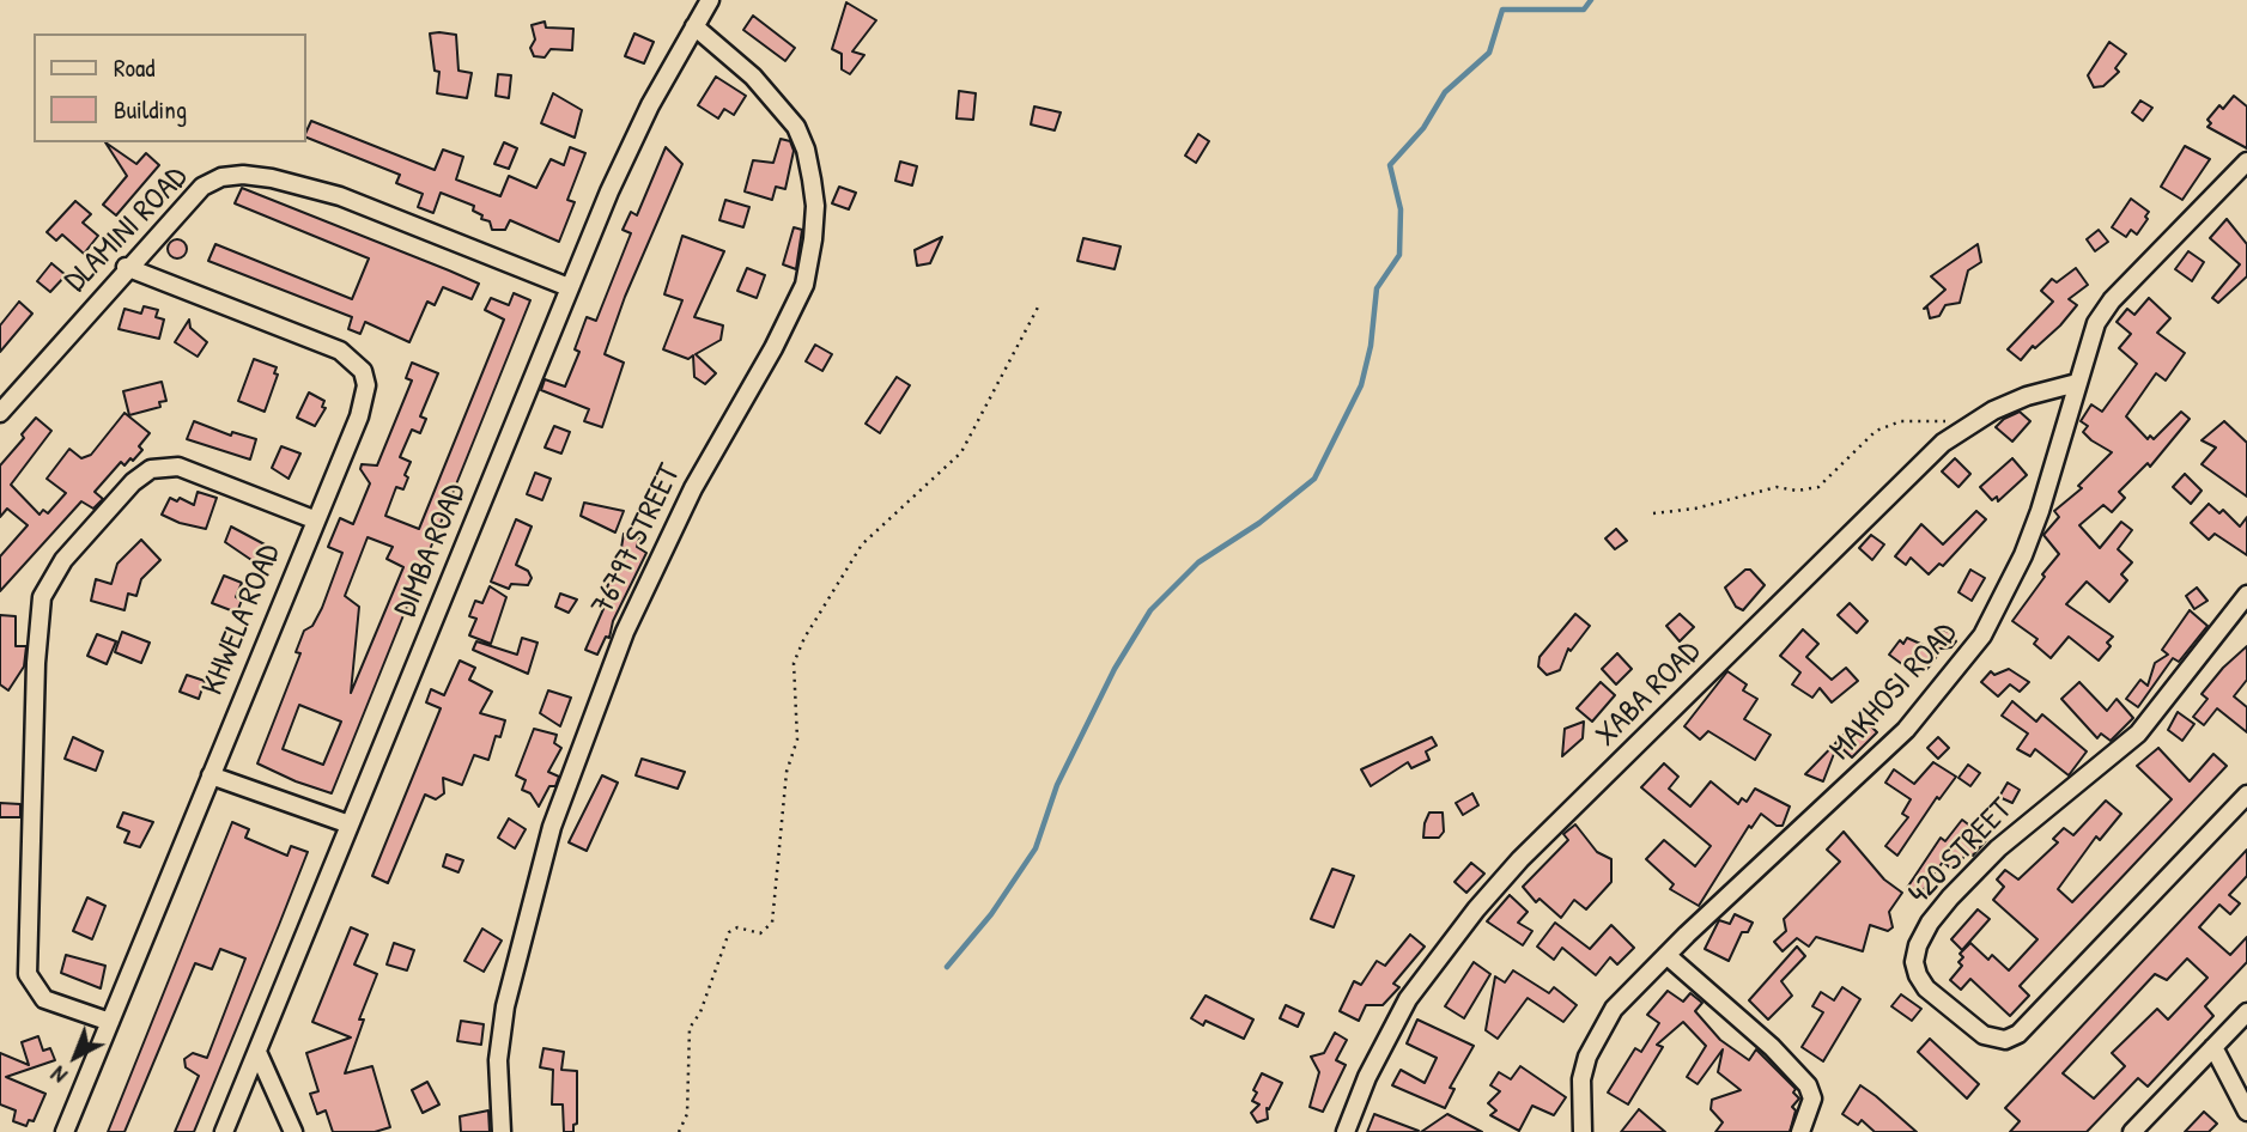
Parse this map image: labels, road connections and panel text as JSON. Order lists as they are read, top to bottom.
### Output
{
  "streets": {
    "street": [
      "DLAMINI ROAD",
      "76797 STREET",
      "DIMBA ROAD",
      "KHWELA ROAD",
      "MAKHOSI ROAD",
      "XABA ROAD",
      "420 STREET"
    ]
  },
  "crossings": [
    ["DLAMINI ROAD", "DIMBA ROAD"],
    ["DLAMINI ROAD", "KHWELA ROAD"],
    ["76797 STREET", "DIMBA ROAD"],
    ["MAKHOSI ROAD", "XABA ROAD"]
  ],
  "legend": ["Road", "Building"],
  "north": "bottom left"
}
